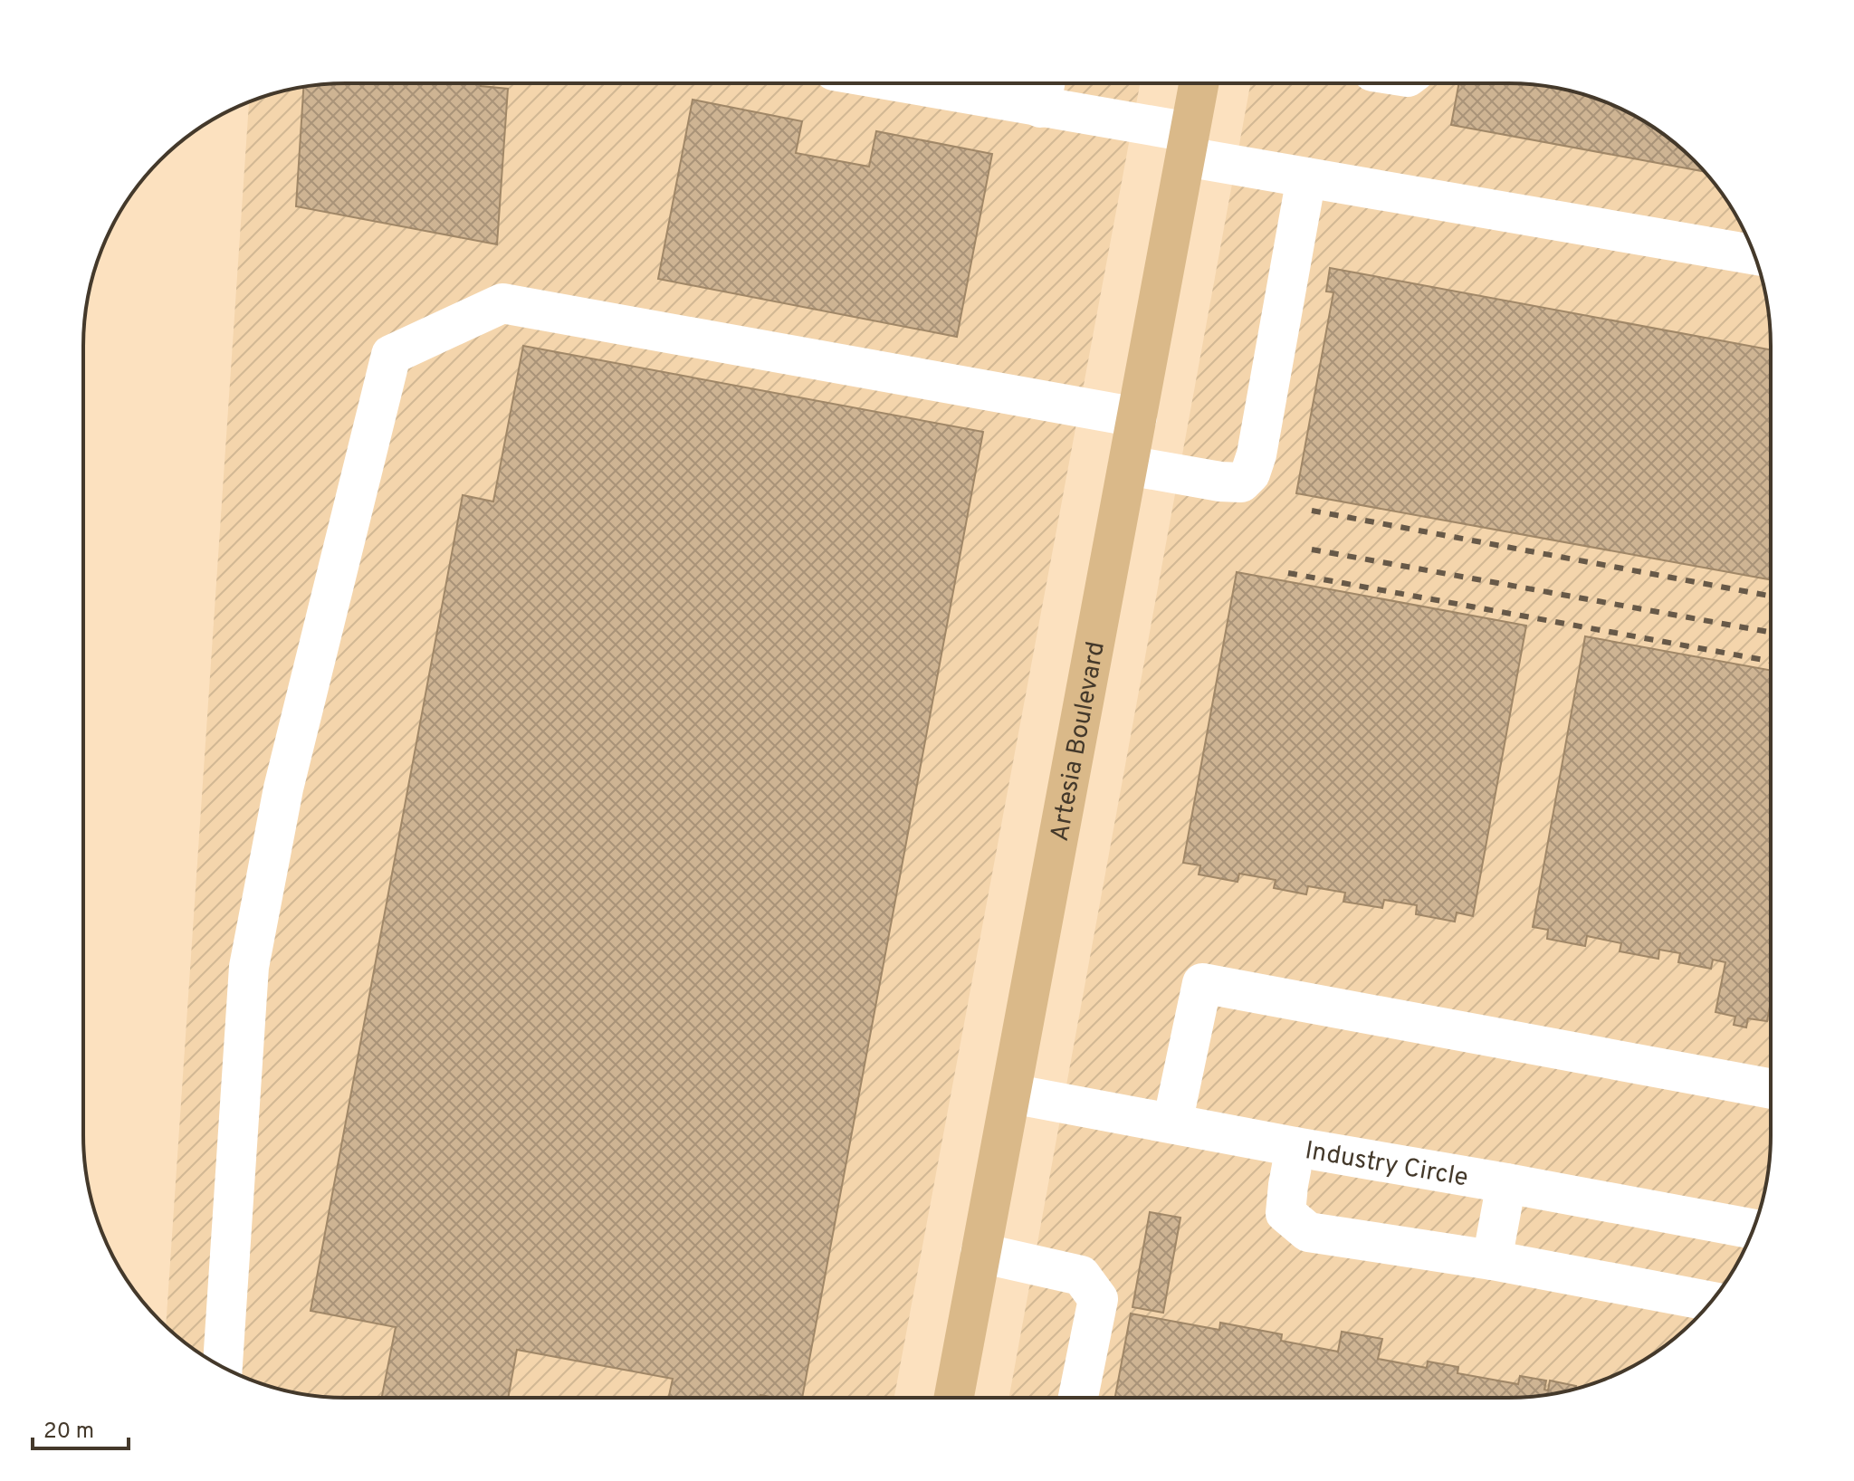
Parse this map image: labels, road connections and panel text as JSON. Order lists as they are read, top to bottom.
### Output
{
  "streets": {
    "main road": ["Artesia Boulevard"],
    "street": ["Industry Circle"]
  },
  "crossings": [
    ["Artesia Boulevard", "Industry Circle"]
  ],
  "scale_bar": "20 m"
}
